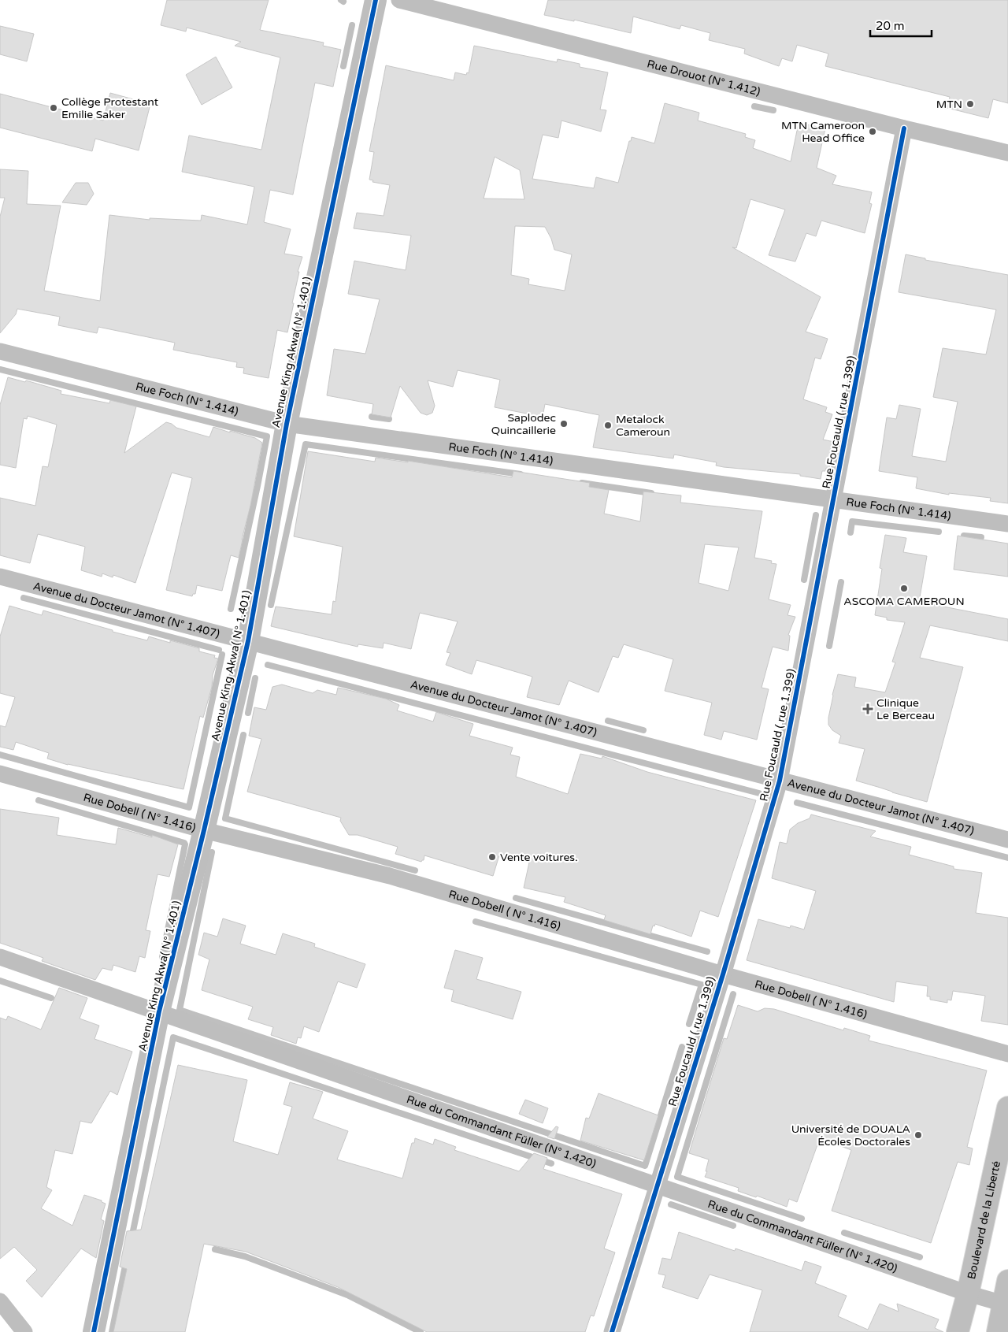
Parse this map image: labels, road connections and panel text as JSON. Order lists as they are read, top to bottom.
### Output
{
  "streets": {
    "street": [
      "Rue Drouot (N° 1.412)",
      "Avenue King Akwa( N° 1.401)",
      "Rue Foch (N° 1.414)",
      "Rue Foucauld ( rue 1.399)",
      "Avenue du Docteur Jamot (N° 1.407)",
      "Rue Dobell ( N° 1.416)",
      "Rue du Commandant Füller (N° 1.420)",
      "Boulevard de la Liberté"
    ]
  },
  "crossings": [
    ["Rue Drouot (N° 1.412)", "Rue Foucauld ( rue 1.399)"],
    ["Avenue King Akwa( N° 1.401)", "Rue Foch (N° 1.414)"],
    ["Avenue King Akwa( N° 1.401)", "Avenue du Docteur Jamot (N° 1.407)"],
    ["Avenue King Akwa( N° 1.401)", "Rue Dobell ( N° 1.416)"],
    ["Avenue King Akwa( N° 1.401)", "Rue du Commandant Füller (N° 1.420)"],
    ["Rue Foch (N° 1.414)", "Rue Foucauld ( rue 1.399)"],
    ["Rue Foucauld ( rue 1.399)", "Avenue du Docteur Jamot (N° 1.407)"],
    ["Rue Foucauld ( rue 1.399)", "Rue Dobell ( N° 1.416)"],
    ["Rue Foucauld ( rue 1.399)", "Rue du Commandant Füller (N° 1.420)"],
    ["Rue du Commandant Füller (N° 1.420)", "Boulevard de la Liberté"]
  ],
  "places": {
    "other": [
      "MTN",
      "Collège Protestant Emilie Saker",
      "MTN Cameroon Head Office",
      "Saplodec Quincaillerie",
      "Metalock Cameroun",
      "ASCOMA CAMEROUN",
      "Vente voitures.",
      "Université de DOUALA Écoles Doctorales"
    ],
    "health": ["Clinique Le Berceau"]
  },
  "scale_bar": "20 m"
}
